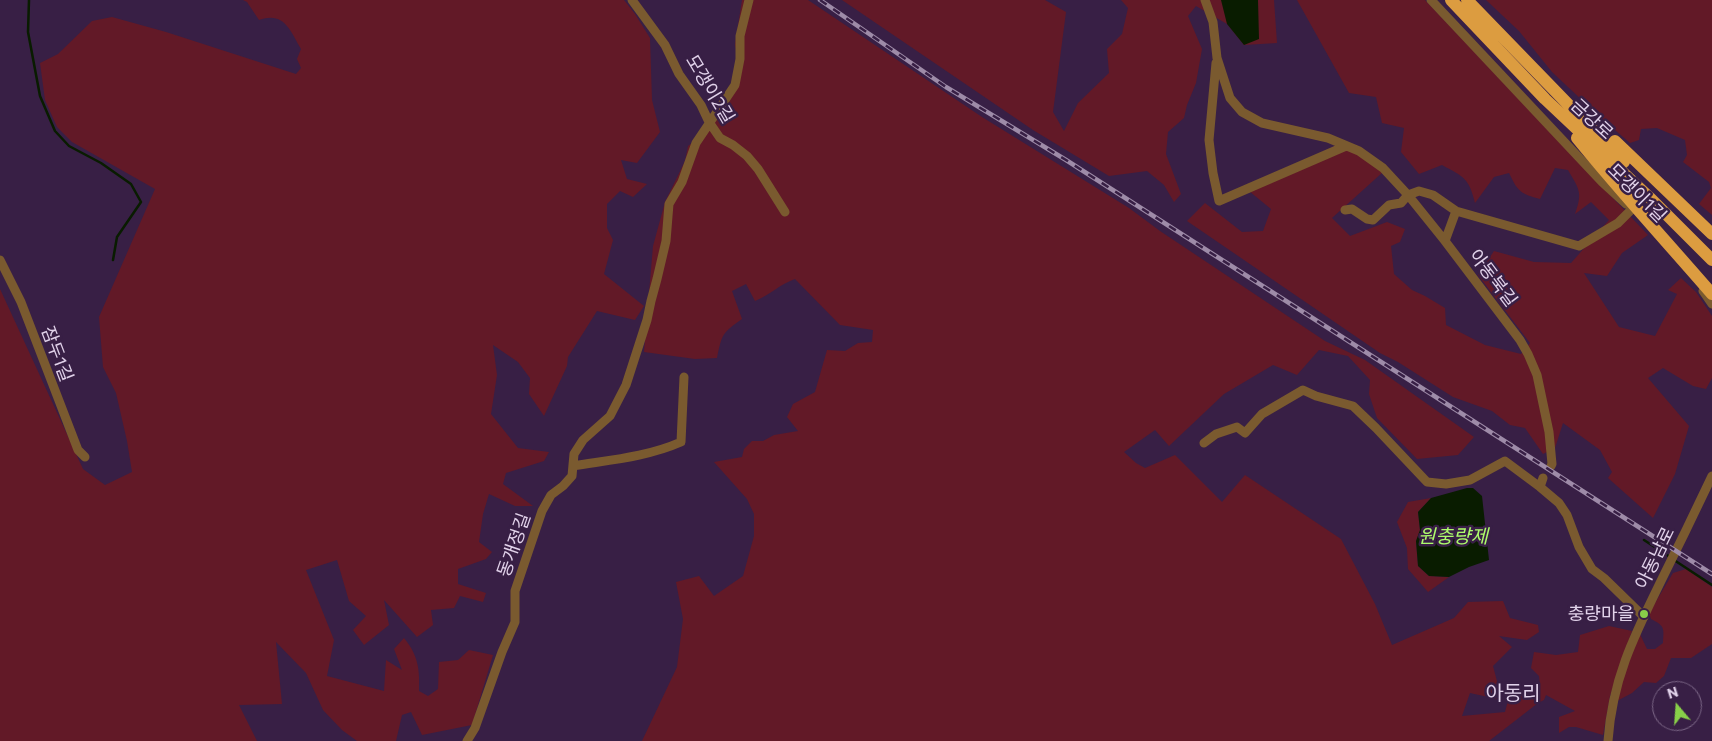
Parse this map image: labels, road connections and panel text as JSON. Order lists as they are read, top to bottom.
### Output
{
  "streets": {
    "highway": ["금강로"],
    "street": [
      "모갱이2길",
      "모갱이1길",
      "아동북길",
      "잠두1길",
      "동개정길",
      "아동남로"
    ]
  },
  "crossings": [
    ["모갱이2길", "동개정길"]
  ],
  "districts": ["아동리"],
  "water": ["원충량제"],
  "places": ["충량마을"],
  "north": "top"
}
